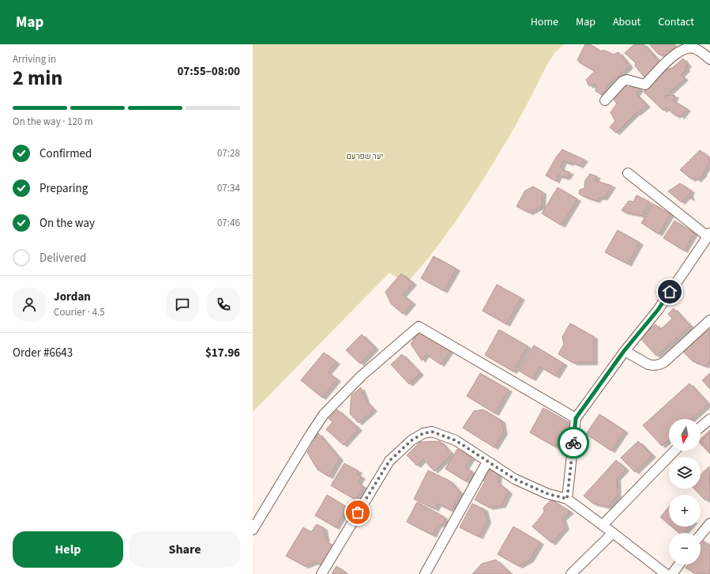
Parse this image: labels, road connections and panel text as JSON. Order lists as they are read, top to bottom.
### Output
{
  "parks": ["יער שפרעם"],
  "north": "bottom",
  "page": {
    "header": "Map",
    "nav": [
      "Home",
      "Map",
      "About",
      "Contact"
    ],
    "heading": ["2 min", "Arriving in", "07:55–08:00"],
    "panel": [
      "Jordan",
      "Courier · 4.5",
      "Order #6643",
      "$17.96"
    ],
    "bar": "On the way · 120 m",
    "list": [
      ["Confirmed", "07:28"],
      ["Preparing", "07:34"],
      ["On the way", "07:46"],
      "Delivered"
    ],
    "map_buttons": ["+", "−"],
    "buttons": ["Help", "Share"]
  }
}
